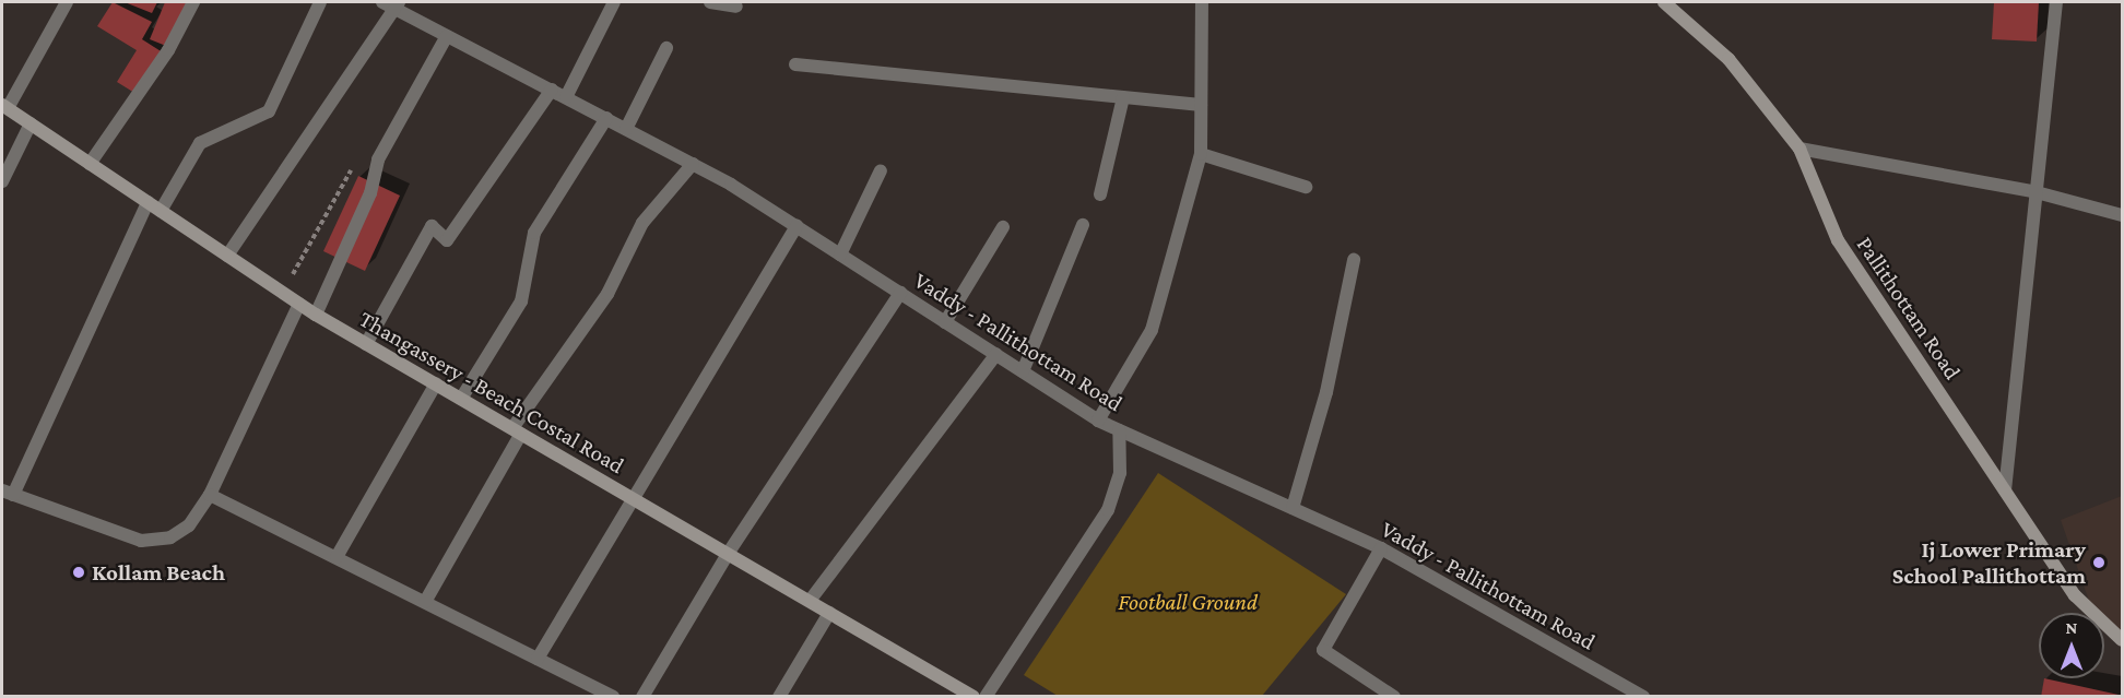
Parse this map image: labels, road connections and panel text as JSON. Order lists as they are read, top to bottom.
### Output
{
  "streets": {
    "street": ["Pallithottam Road", "Vaddy - Pallithottam Road", "Thangassery - Beach Costal Road"]
  },
  "parks": ["Football Ground"],
  "places": ["Ij Lower Primary School Pallithottam", "Kollam Beach"],
  "north": "top"
}
